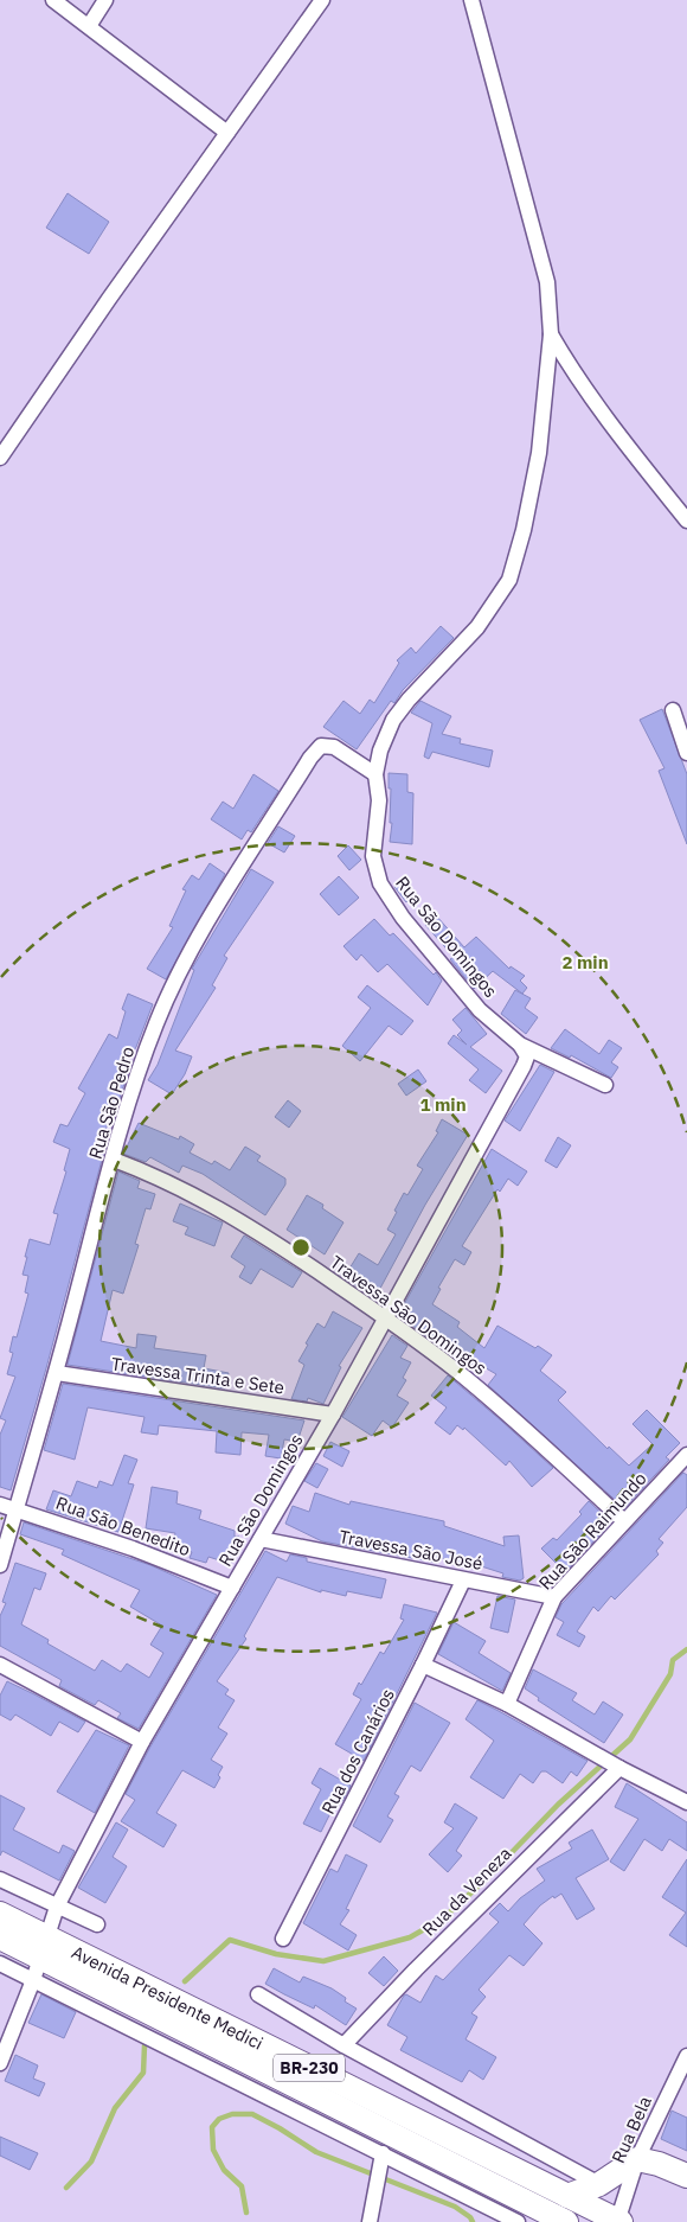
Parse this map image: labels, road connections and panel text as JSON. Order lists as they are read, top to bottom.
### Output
{
  "streets": {
    "main road": ["Avenida Presidente Medici", "BR-230"],
    "street": [
      "Rua São Domingos",
      "Rua São Pedro",
      "Travessa São Domingos",
      "Travessa Trinta e Sete",
      "Rua São Benedito",
      "Rua São Raimundo",
      "Travessa São José",
      "Rua dos Canários",
      "Rua da Veneza",
      "Rua Bela"
    ]
  },
  "crossings": [
    ["Rua São Domingos", "Rua São Pedro"],
    ["Rua São Domingos", "Travessa São Domingos"],
    ["Rua São Domingos", "Travessa Trinta e Sete"],
    ["Rua São Domingos", "Rua São Benedito"],
    ["Rua São Domingos", "Travessa São José"],
    ["Rua São Domingos", "Avenida Presidente Medici"],
    ["Rua São Pedro", "Travessa São Domingos"],
    ["Rua São Pedro", "Travessa Trinta e Sete"],
    ["Rua São Pedro", "Rua São Benedito"],
    ["Travessa São Domingos", "Rua São Raimundo"],
    ["Rua São Raimundo", "Travessa São José"],
    ["Travessa São José", "Rua dos Canários"],
    ["Avenida Presidente Medici", "Rua Bela"]
  ],
  "rings": ["2 min", "1 min"]
}
